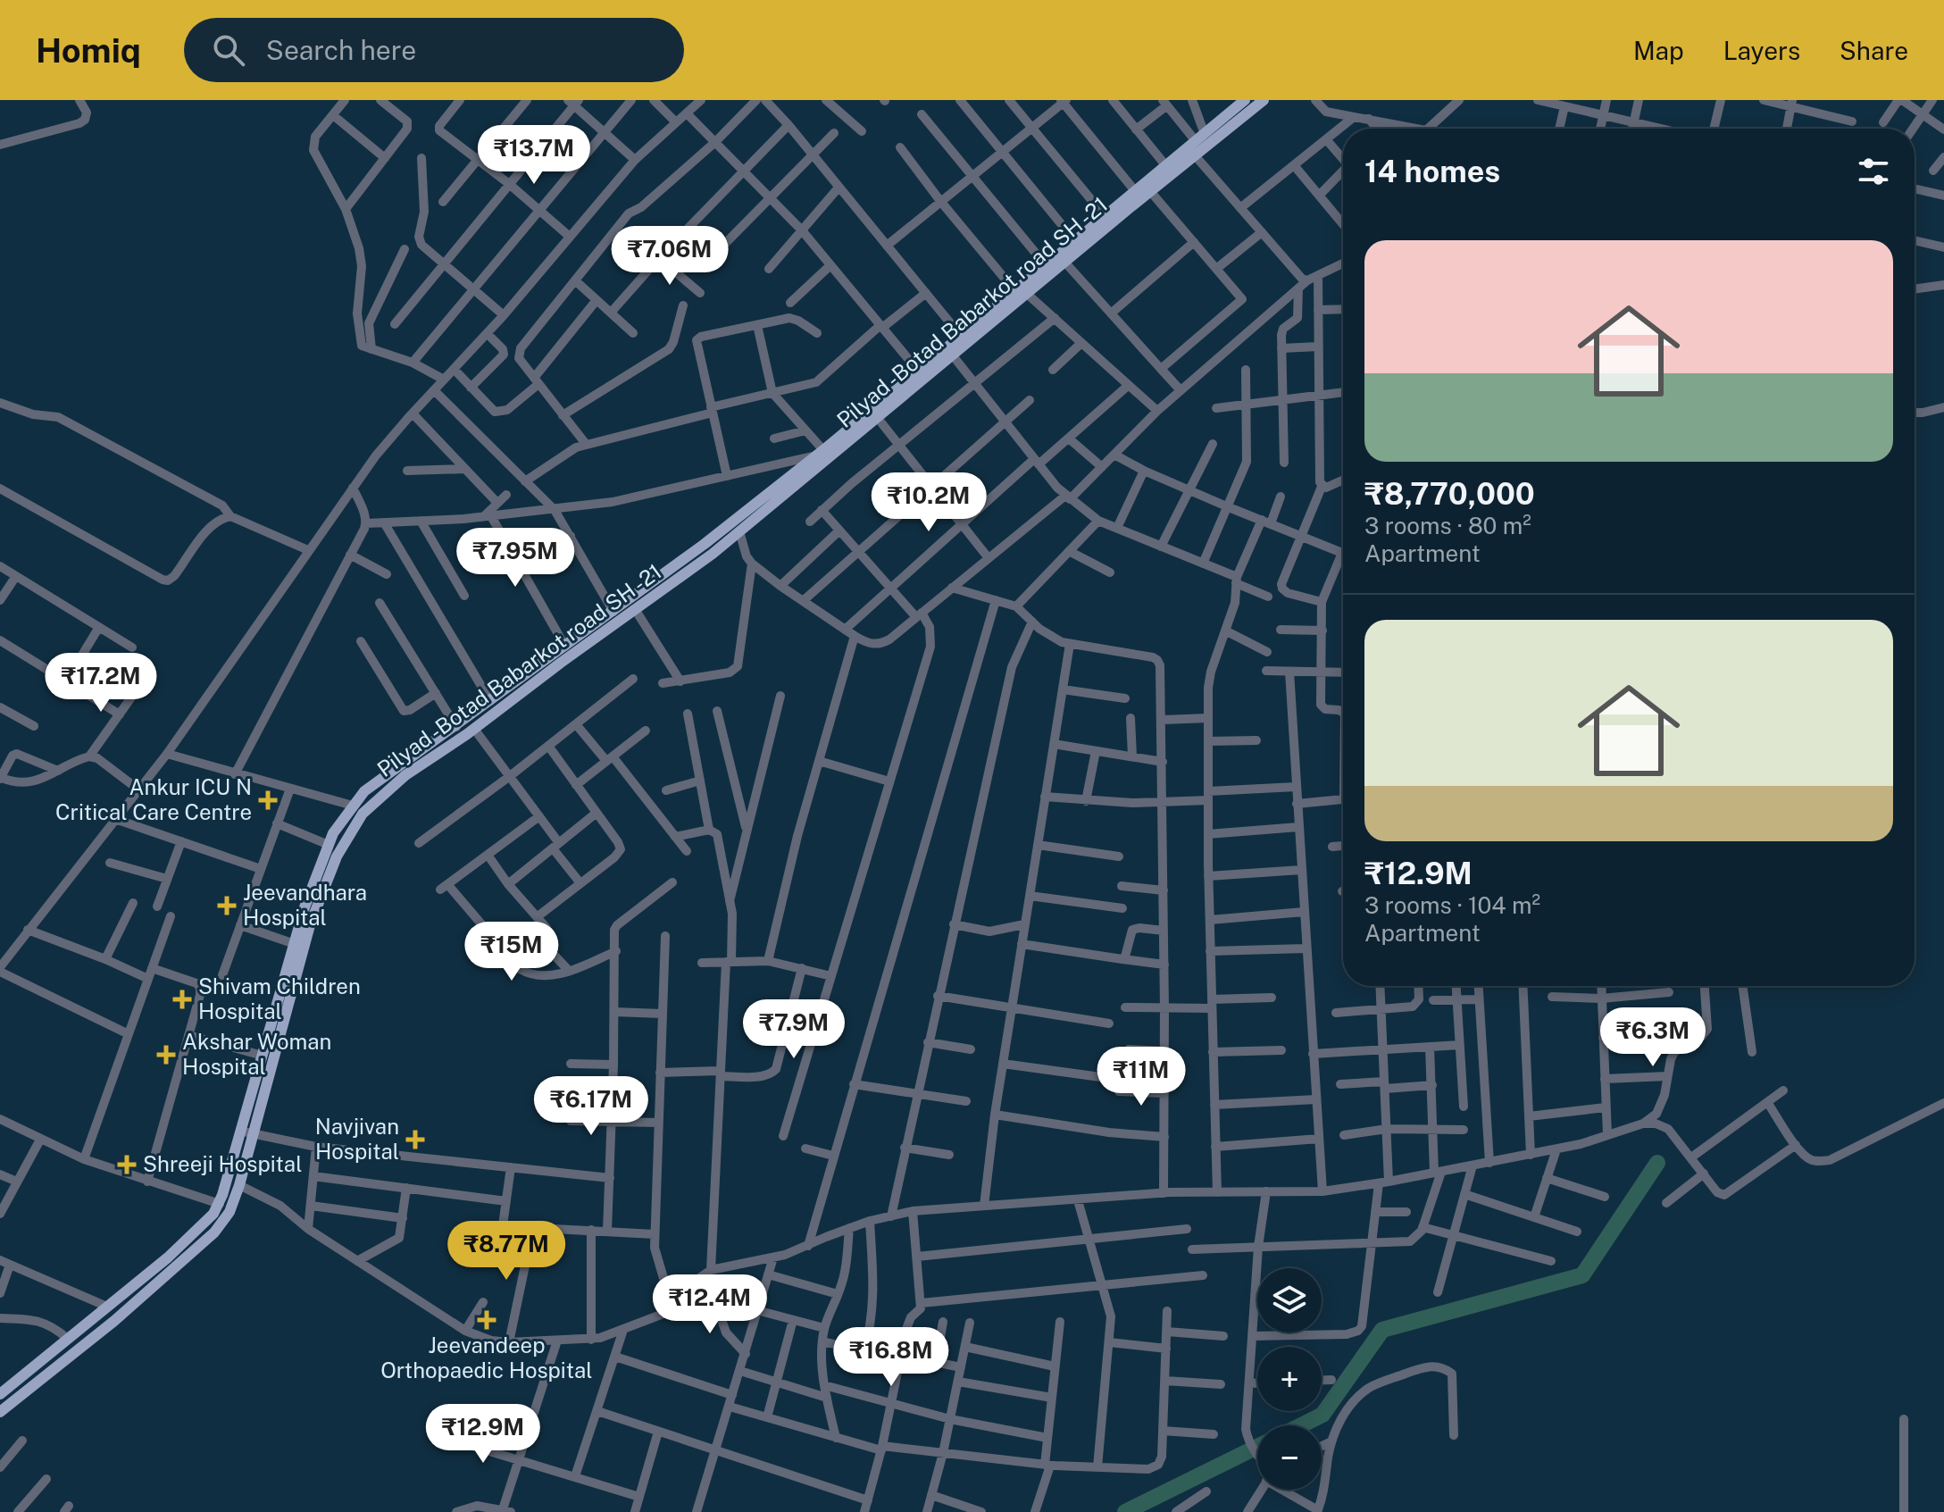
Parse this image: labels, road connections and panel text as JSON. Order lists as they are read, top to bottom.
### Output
{
  "streets": {
    "main road": ["Pilyad -Botad Babarkot road SH -21"]
  },
  "places": {
    "health": [
      "Ankur ICU N Critical Care Centre",
      "Jeevandhara Hospital",
      "Shivam Children Hospital",
      "Akshar Woman Hospital",
      "Navjivan Hospital",
      "Shreeji Hospital",
      "Jeevandeep Orthopaedic Hospital"
    ]
  },
  "page": {
    "header": "Homiq",
    "search": "Search here",
    "nav": ["Map", "Layers", "Share"],
    "price": [
      "₹13.7M",
      "₹7.06M",
      "₹10.2M",
      "₹7.95M",
      "₹17.2M",
      "₹15M",
      "₹7.9M",
      "₹6.3M",
      "₹11M",
      "₹6.17M",
      "₹8.77M",
      "₹12.4M",
      "₹16.8M",
      "₹12.9M"
    ],
    "heading": "14 homes",
    "list": [
      {
        "name": "₹8,770,000",
        "note": "3 rooms · 80 m² · Apartment"
      },
      {
        "name": "₹12.9M",
        "note": "3 rooms · 104 m² · Apartment"
      }
    ],
    "map_buttons": ["+", "−"]
  }
}
